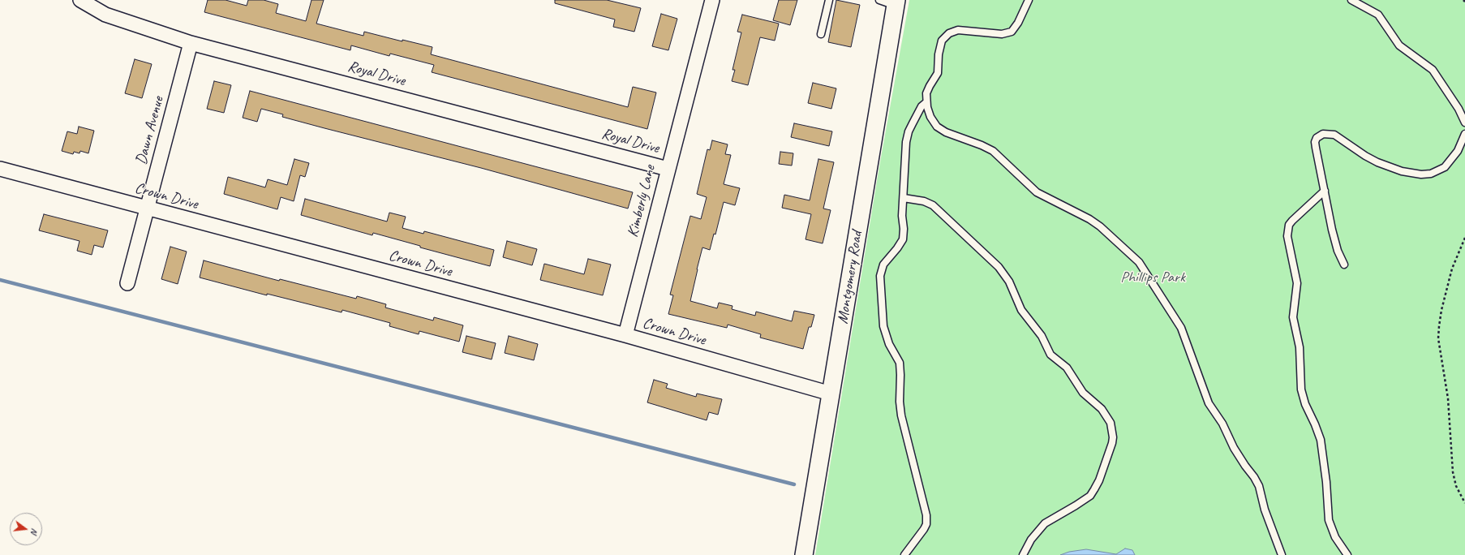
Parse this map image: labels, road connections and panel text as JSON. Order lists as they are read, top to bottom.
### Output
{
  "streets": {
    "street": [
      "Royal Drive",
      "Dawn Avenue",
      "Crown Drive",
      "Kimberly Lane",
      "Montgomery Road"
    ]
  },
  "crossings": [
    ["Royal Drive", "Dawn Avenue"],
    ["Royal Drive", "Kimberly Lane"],
    ["Dawn Avenue", "Crown Drive"],
    ["Crown Drive", "Kimberly Lane"],
    ["Crown Drive", "Montgomery Road"]
  ],
  "parks": ["Phillips Park"],
  "north": "right"
}
